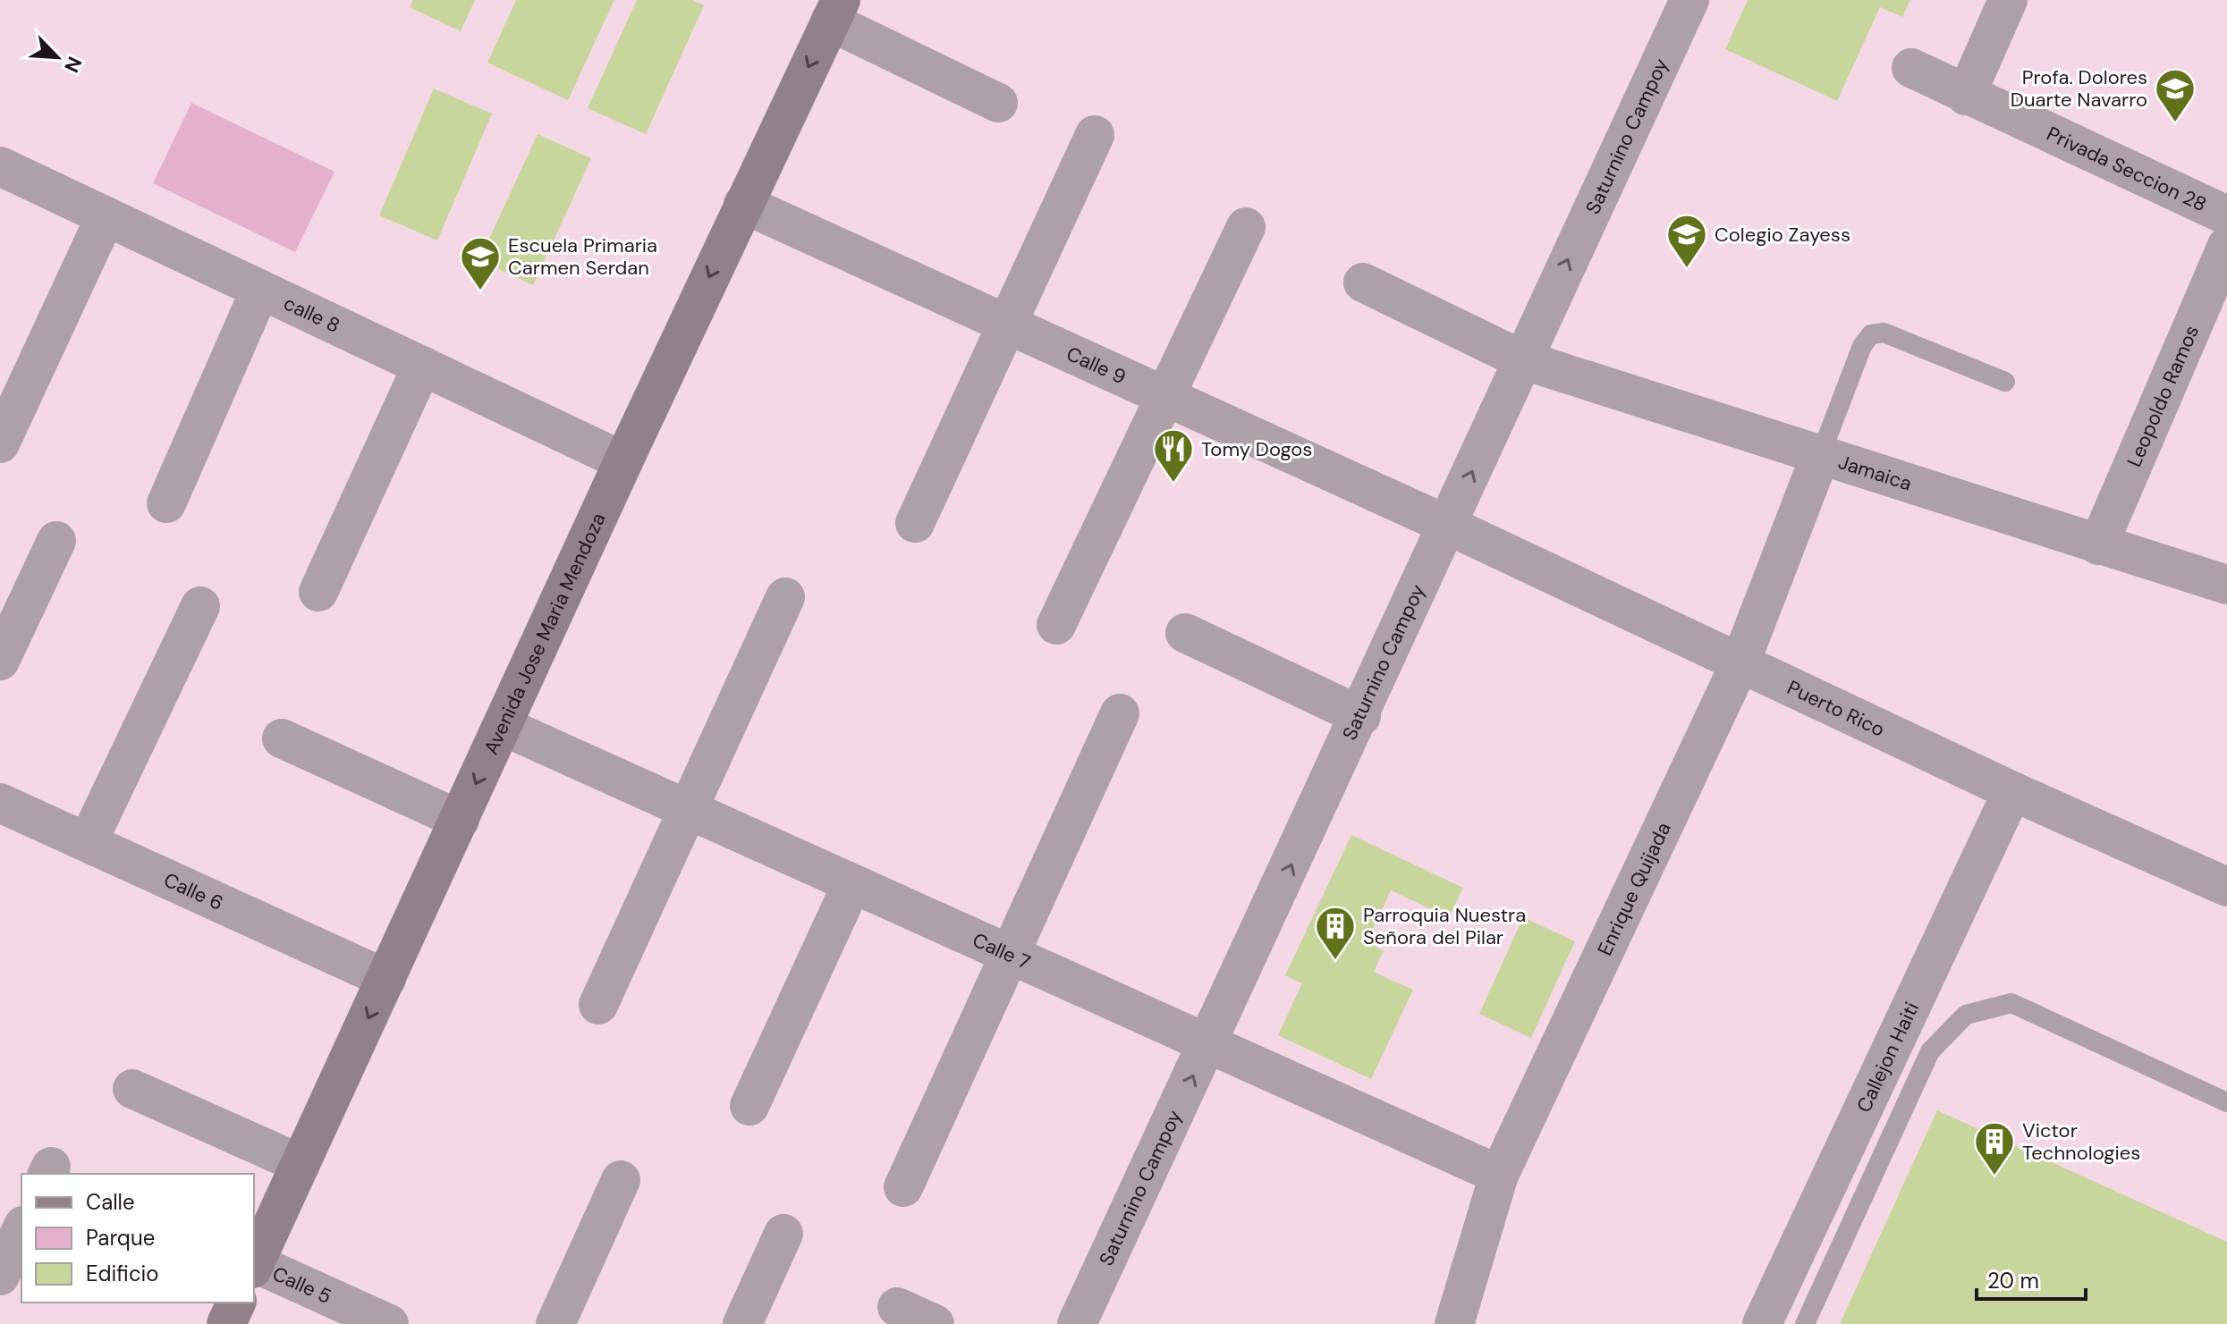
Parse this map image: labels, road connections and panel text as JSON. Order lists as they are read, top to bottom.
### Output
{
  "streets": {
    "street": [
      "Saturnino Campoy",
      "Privada Seccion 28",
      "calle 8",
      "Calle 9",
      "Leopoldo Ramos",
      "Jamaica",
      "Avenida Jose Maria Mendoza",
      "Puerto Rico",
      "Enrique Quijada",
      "Calle 6",
      "Calle 7",
      "Callejon Haiti",
      "Calle 5"
    ]
  },
  "crossings": [
    ["Saturnino Campoy", "Calle 9"],
    ["Saturnino Campoy", "Jamaica"],
    ["Saturnino Campoy", "Puerto Rico"],
    ["Saturnino Campoy", "Calle 7"],
    ["calle 8", "Avenida Jose Maria Mendoza"],
    ["Calle 9", "Avenida Jose Maria Mendoza"],
    ["Calle 9", "Puerto Rico"],
    ["Leopoldo Ramos", "Jamaica"],
    ["Jamaica", "Enrique Quijada"],
    ["Avenida Jose Maria Mendoza", "Calle 6"],
    ["Avenida Jose Maria Mendoza", "Calle 7"],
    ["Avenida Jose Maria Mendoza", "Calle 5"],
    ["Puerto Rico", "Enrique Quijada"],
    ["Puerto Rico", "Callejon Haiti"],
    ["Enrique Quijada", "Calle 7"]
  ],
  "places": {
    "school or university": ["Profa. Dolores Duarte Navarro", "Colegio Zayess", "Escuela Primaria Carmen Serdan"],
    "restaurant": ["Tomy Dogos"],
    "building": ["Parroquia Nuestra Señora del Pilar", "Victor Technologies"]
  },
  "legend": ["Calle", "Parque", "Edificio"],
  "scale_bar": "20 m",
  "north": "bottom right"
}
